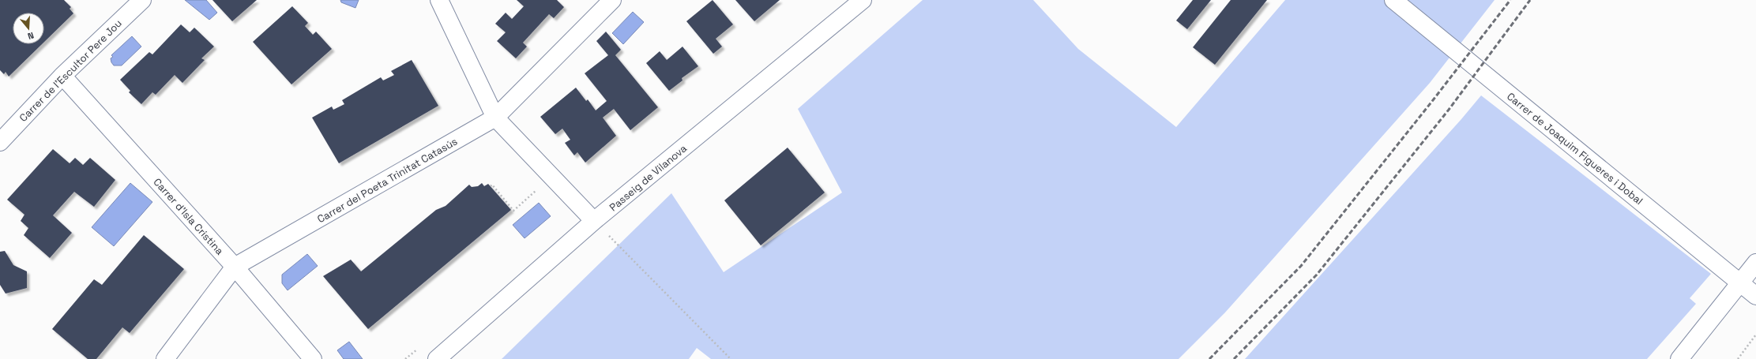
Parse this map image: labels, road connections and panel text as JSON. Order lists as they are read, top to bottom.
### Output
{
  "streets": {
    "street": [
      "Carrer de l'Escultor Pere Jou",
      "Carrer de Joaquim Figueres i Dobal",
      "Passeig de Vilanova",
      "Carrer del Poeta Trinitat Catasús",
      "Carrer d'Isla Cristina"
    ]
  },
  "crossings": [
    ["Carrer de l'Escultor Pere Jou", "Carrer d'Isla Cristina"],
    ["Carrer del Poeta Trinitat Catasús", "Carrer d'Isla Cristina"]
  ],
  "north": "bottom"
}
